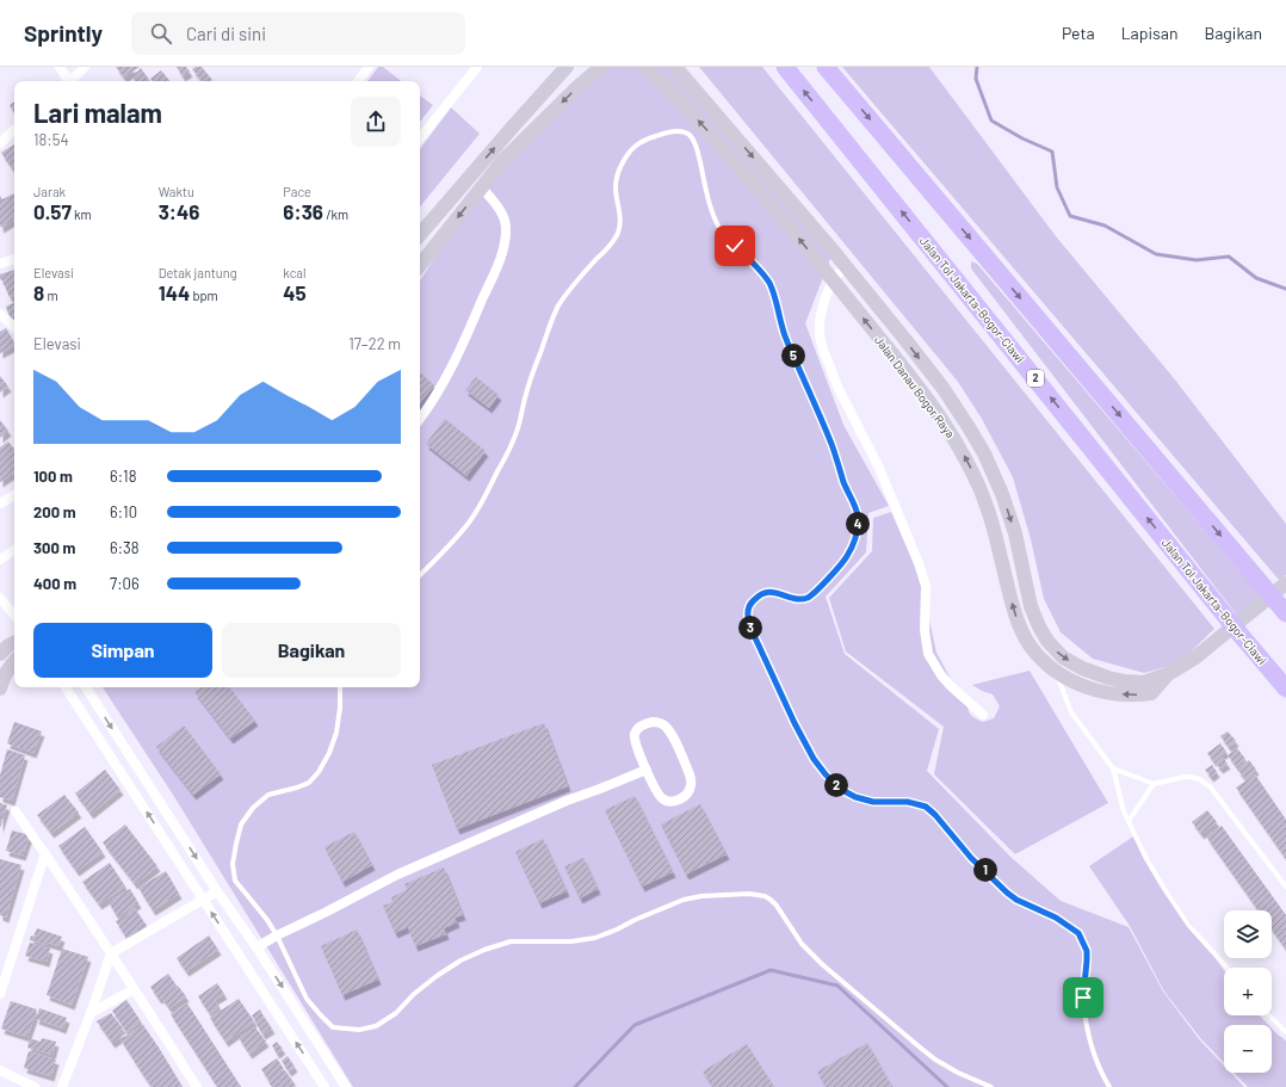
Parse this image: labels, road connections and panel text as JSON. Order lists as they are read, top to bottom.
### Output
{
  "streets": {
    "highway": ["Jalan Tol Jakarta–Bogor–Ciawi", "2"],
    "street": ["Jalan Danau Bogor Raya"]
  },
  "page": {
    "header": "Sprintly",
    "search": "Cari di sini",
    "nav": ["Peta", "Lapisan", "Bagikan"],
    "heading": ["Lari malam", "18:54"],
    "stats": [
      ["Jarak", "0.57 km"],
      ["Waktu", "3:46"],
      ["Pace", "6:36 /km"],
      ["Elevasi", "8 m"],
      ["Detak jantung", "144 bpm"],
      ["kcal", "45"]
    ],
    "chart": ["Elevasi", "17–22 m"],
    "pins": [
      "5",
      "4",
      "3",
      "2",
      "1"
    ],
    "list": [
      {
        "name": "100 m",
        "note": "6:18"
      },
      {
        "name": "200 m",
        "note": "6:10"
      },
      {
        "name": "300 m",
        "note": "6:38"
      },
      {
        "name": "400 m",
        "note": "7:06"
      }
    ],
    "buttons": ["Simpan", "Bagikan"],
    "map_buttons": ["+", "−"]
  }
}
